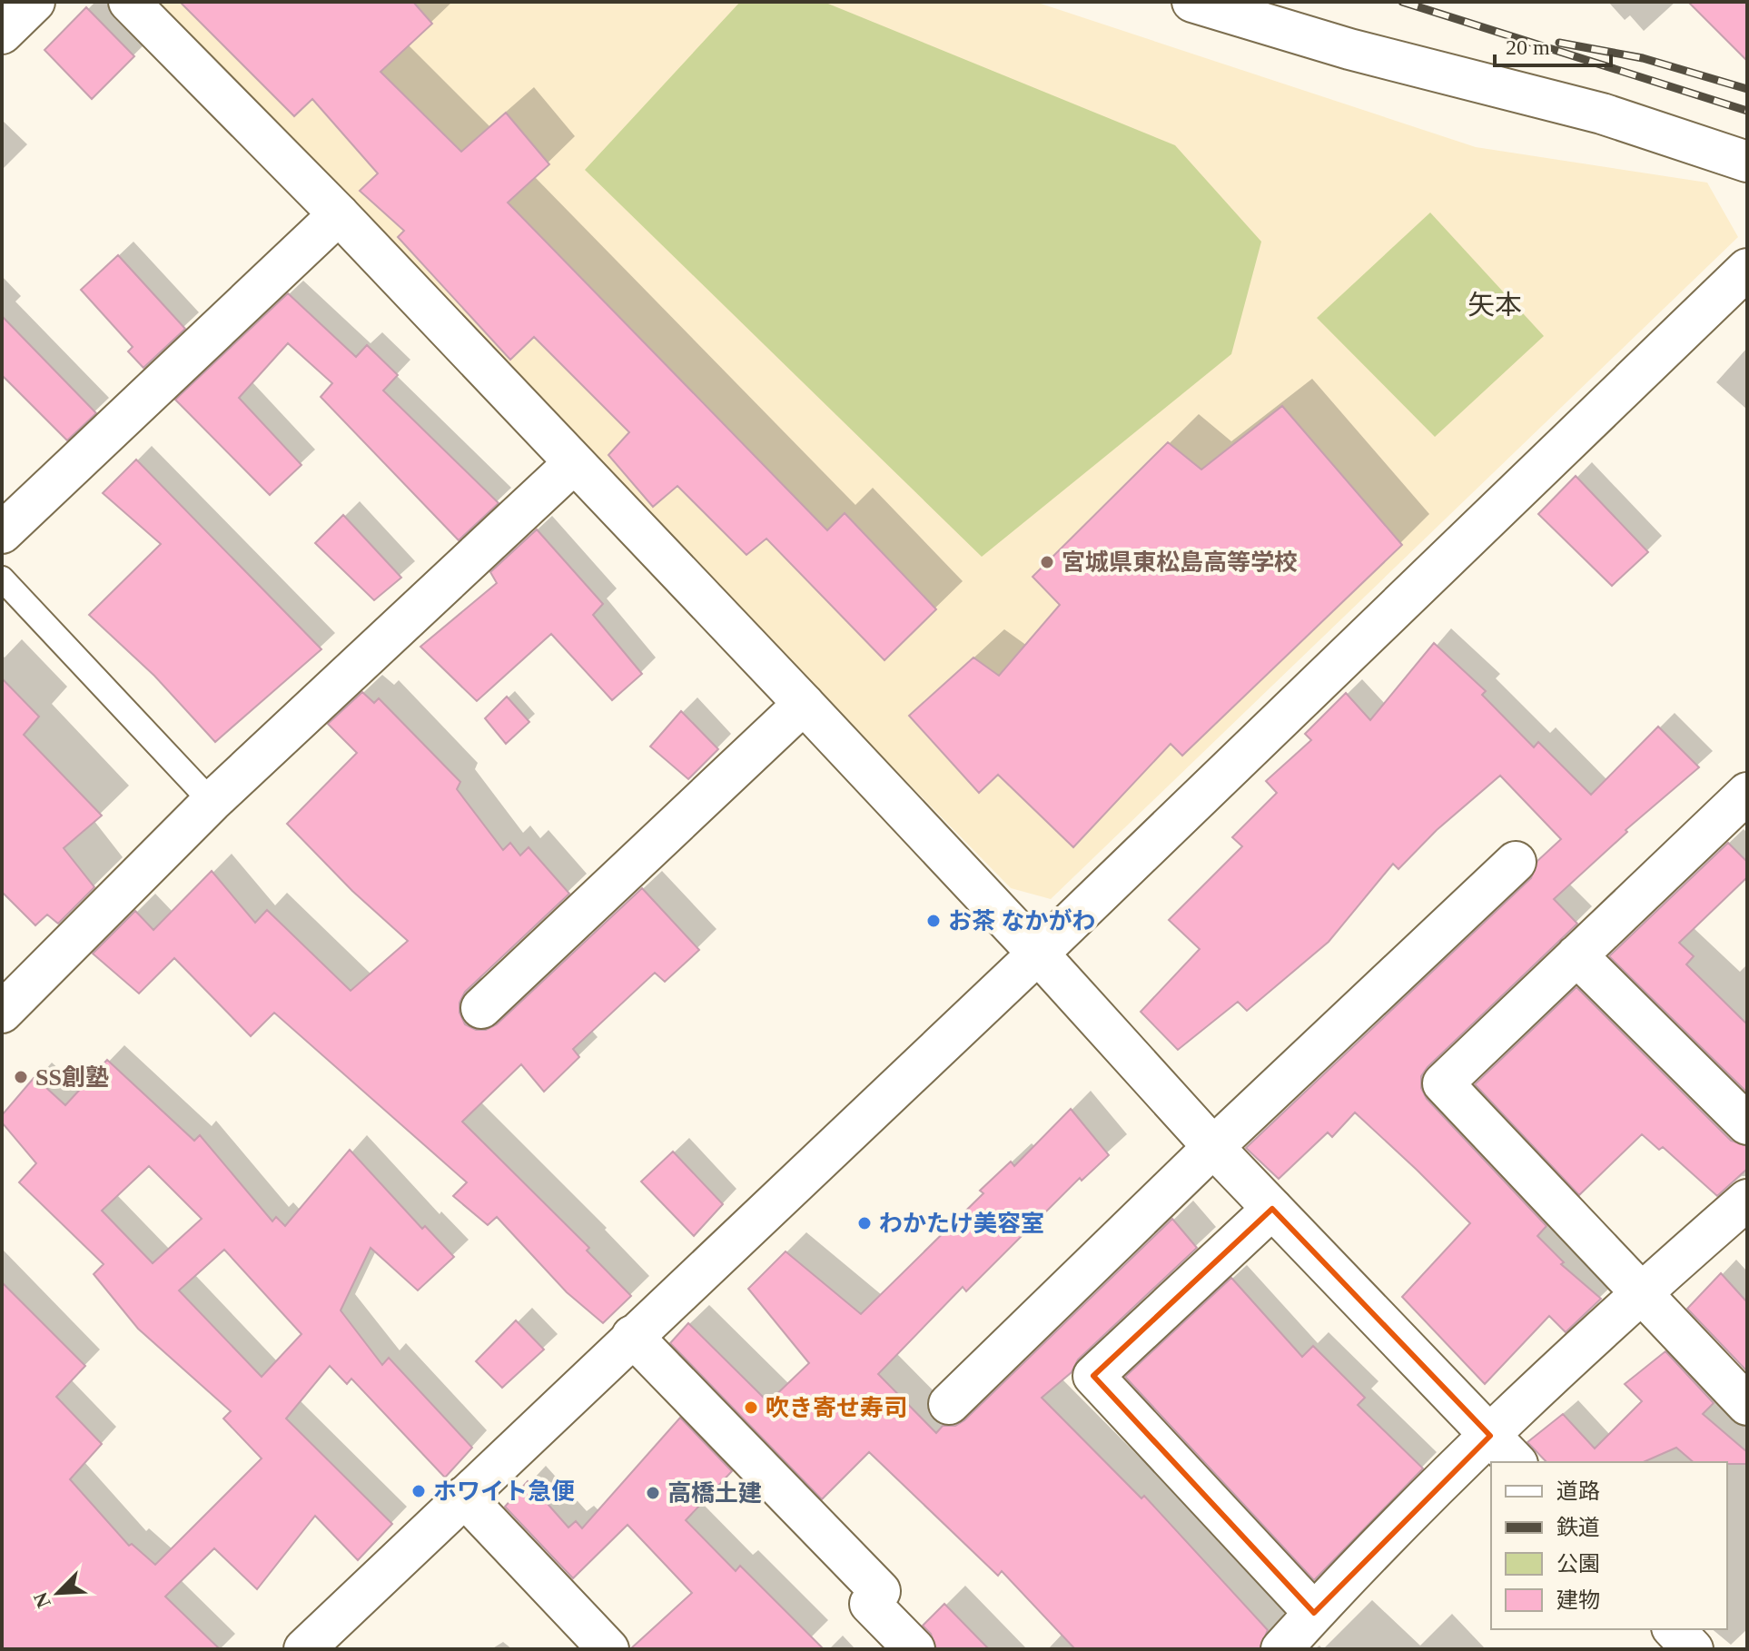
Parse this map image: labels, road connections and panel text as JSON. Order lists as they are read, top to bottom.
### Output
{
  "districts": ["矢本"],
  "places": [
    "宮城県東松島高等学校",
    "お茶 なかがわ",
    "SS創塾",
    "わかたけ美容室",
    "吹き寄せ寿司",
    "ホワイト急便",
    "高橋土建"
  ],
  "legend": [
    "道路",
    "鉄道",
    "公園",
    "建物"
  ],
  "scale_bar": "20 m",
  "north": "bottom left"
}
